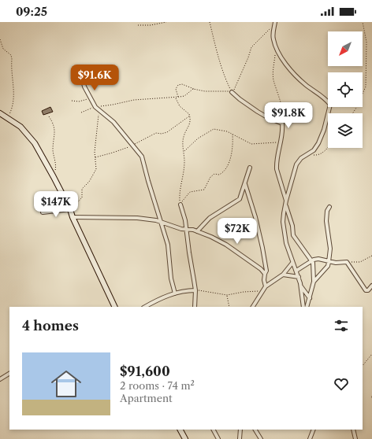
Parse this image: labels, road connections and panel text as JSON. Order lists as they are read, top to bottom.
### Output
{
  "north": "bottom left",
  "page": {
    "status": "09:25",
    "price": [
      "$91.6K",
      "$91.8K",
      "$147K",
      "$72K"
    ],
    "heading": "4 homes",
    "list": [
      {
        "name": "$91,600",
        "note": "2 rooms · 74 m² · Apartment"
      }
    ]
  }
}
